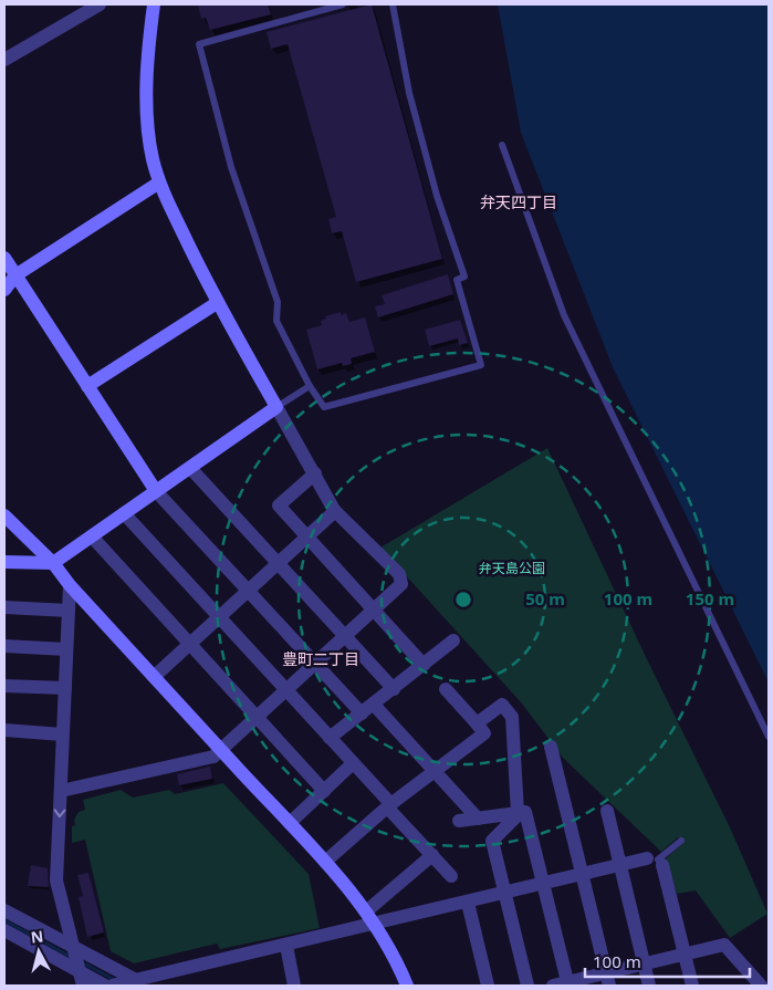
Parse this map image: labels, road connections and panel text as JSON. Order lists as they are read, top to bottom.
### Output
{
  "districts": ["弁天四丁目", "豊町二丁目"],
  "parks": ["弁天島公園"],
  "scale_bar": "100 m",
  "north": "top",
  "rings": ["50 m", "100 m", "150 m"]
}
